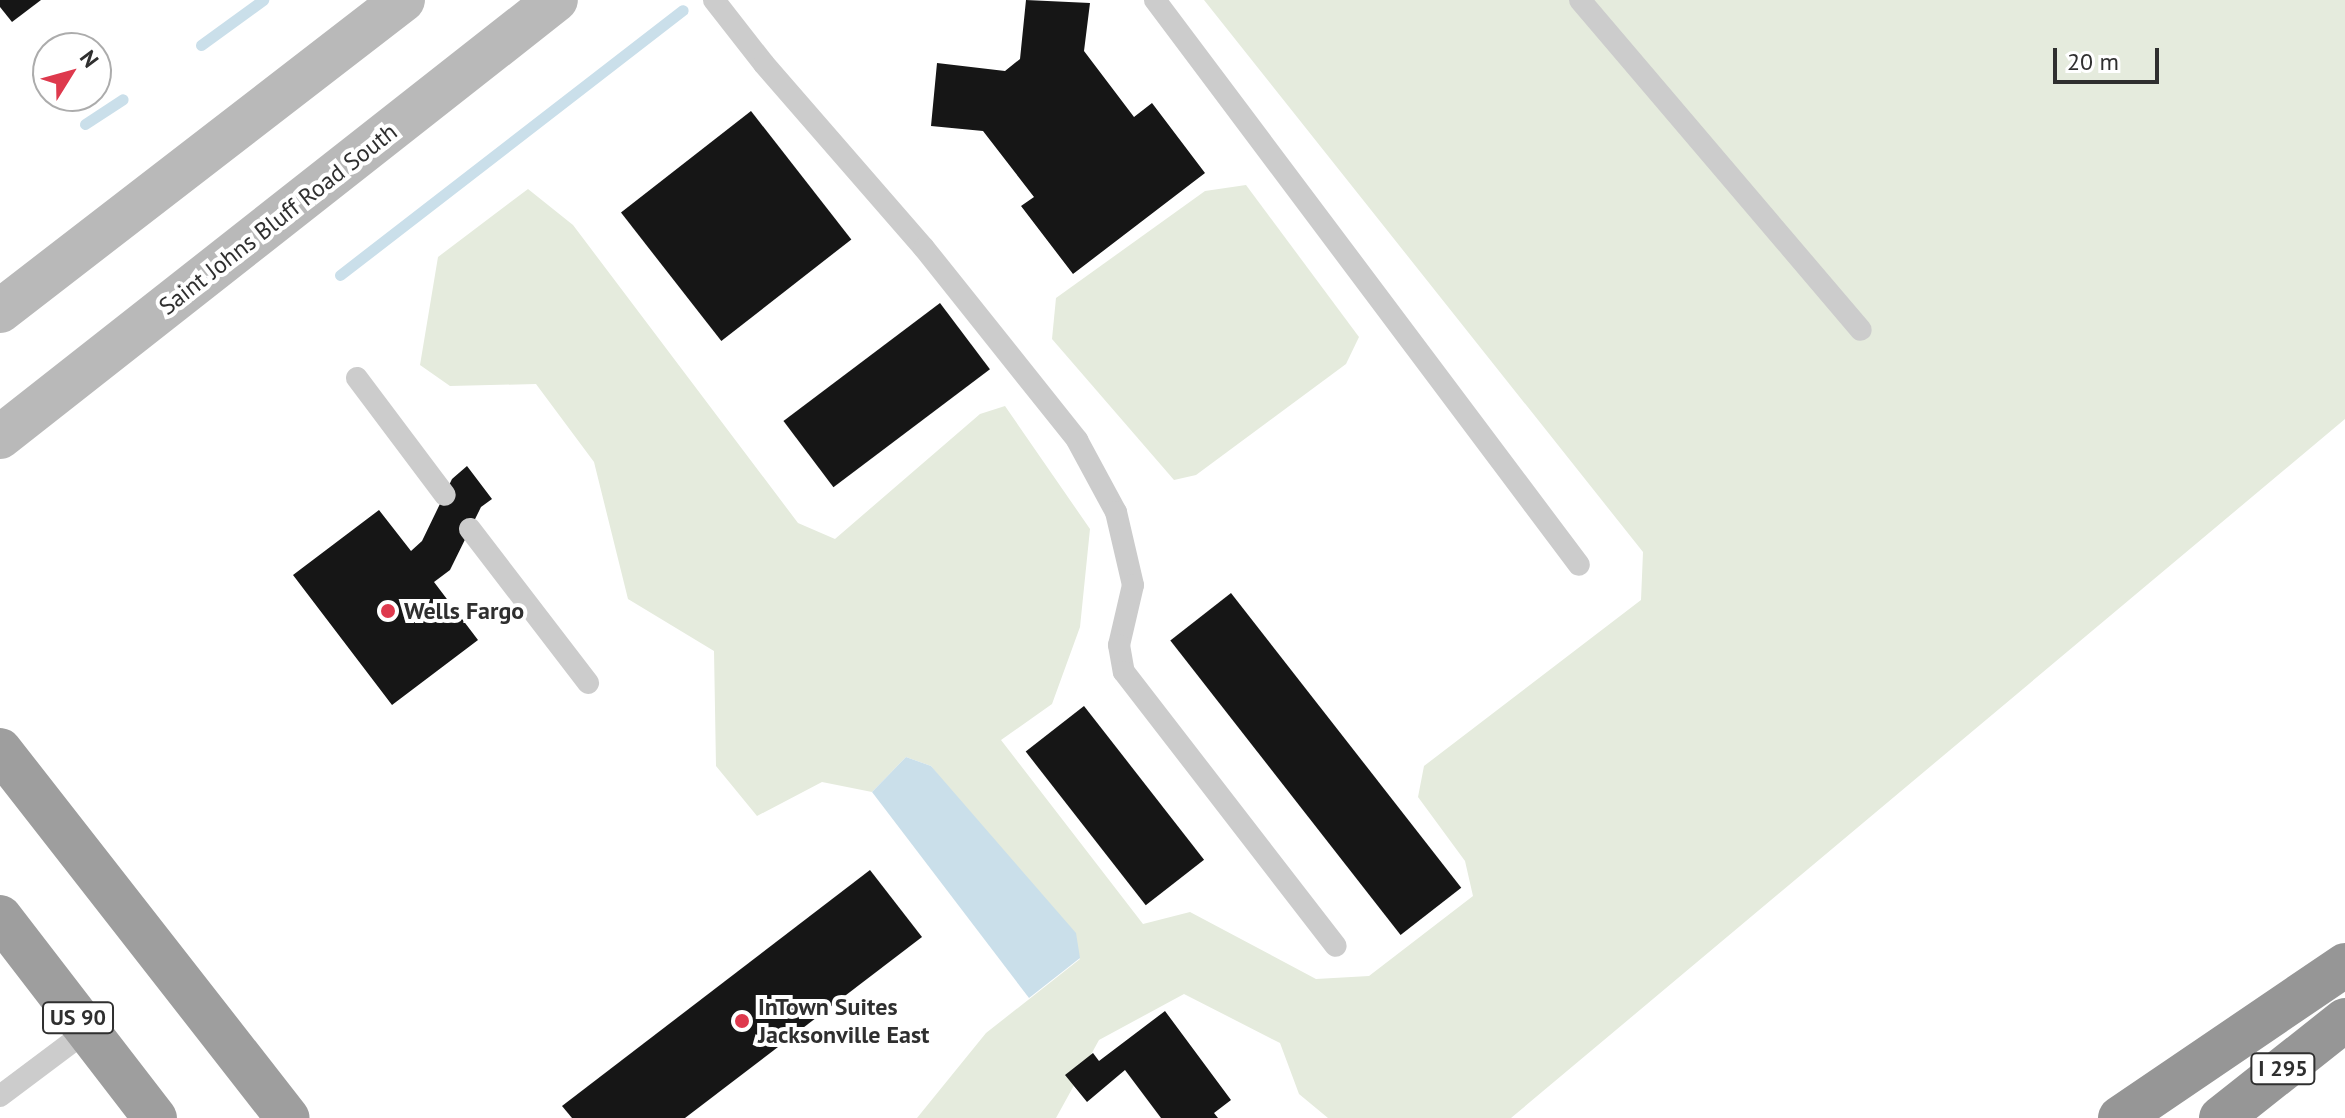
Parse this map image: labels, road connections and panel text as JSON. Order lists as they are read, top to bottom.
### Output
{
  "streets": {
    "highway": ["US 90", "I 295"],
    "main road": ["Saint Johns Bluff Road South"]
  },
  "places": ["Wells Fargo", "InTown Suites Jacksonville East"],
  "scale_bar": "20 m",
  "north": "top right"
}
